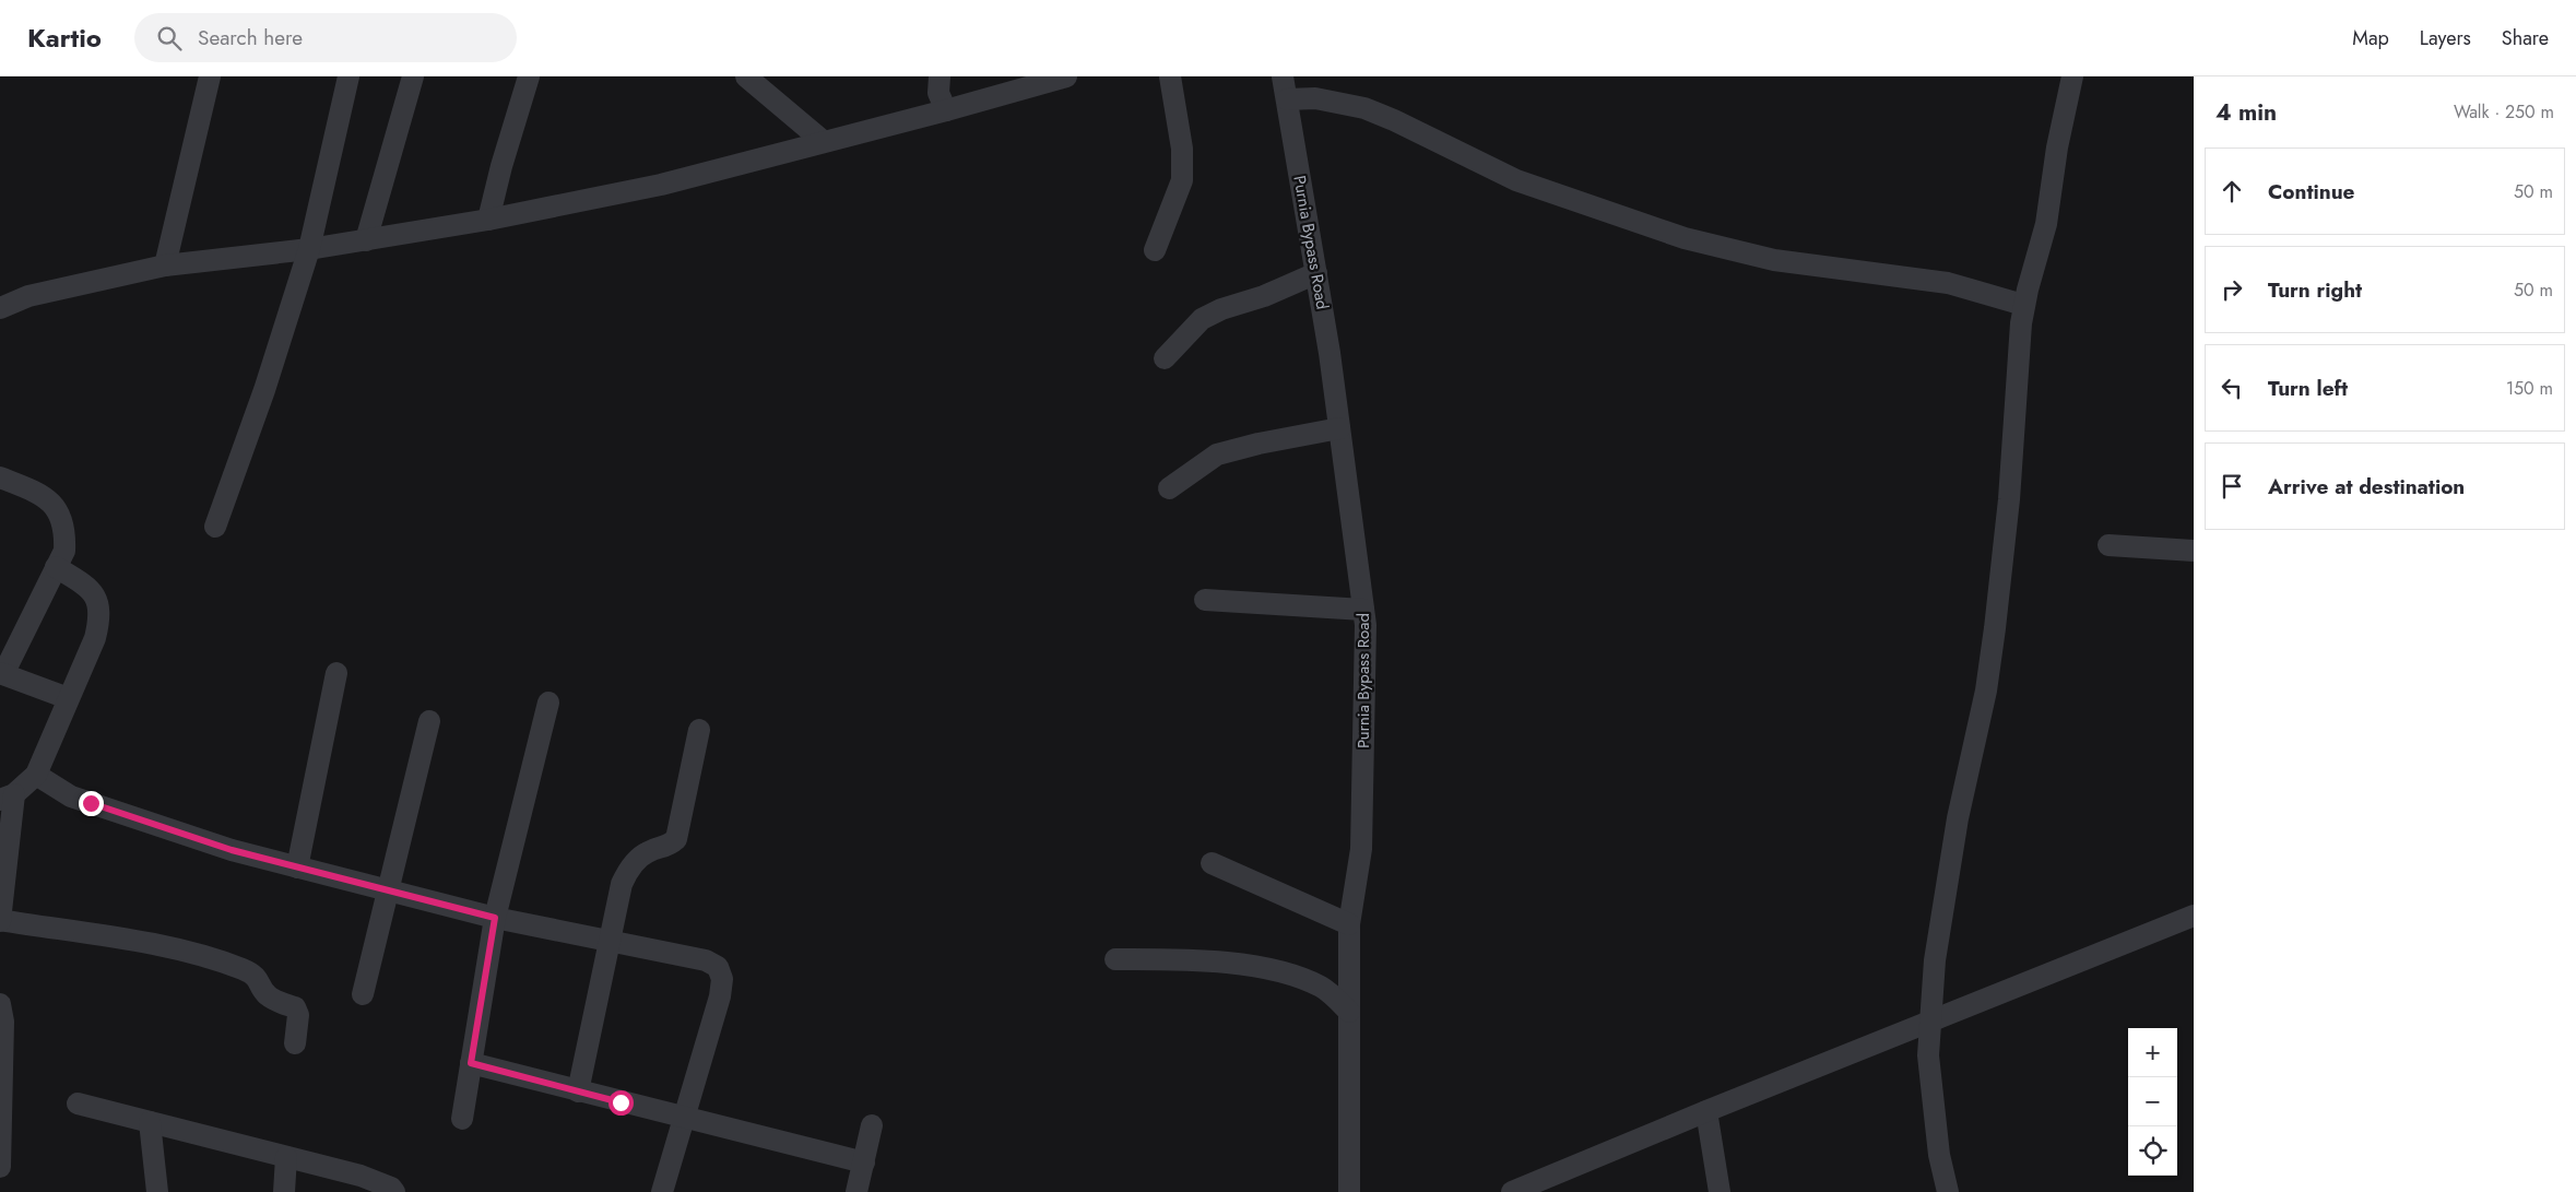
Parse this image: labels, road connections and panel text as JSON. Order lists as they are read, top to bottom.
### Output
{
  "streets": {
    "street": ["Purnia Bypass Road"]
  },
  "page": {
    "header": "Kartio",
    "search": "Search here",
    "nav": ["Map", "Layers", "Share"],
    "heading": ["4 min", "Walk · 250 m"],
    "list": [
      ["Continue", "50 m"],
      ["Turn right", "50 m"],
      ["Turn left", "150 m"],
      "Arrive at destination"
    ],
    "map_buttons": ["+", "−"]
  }
}
